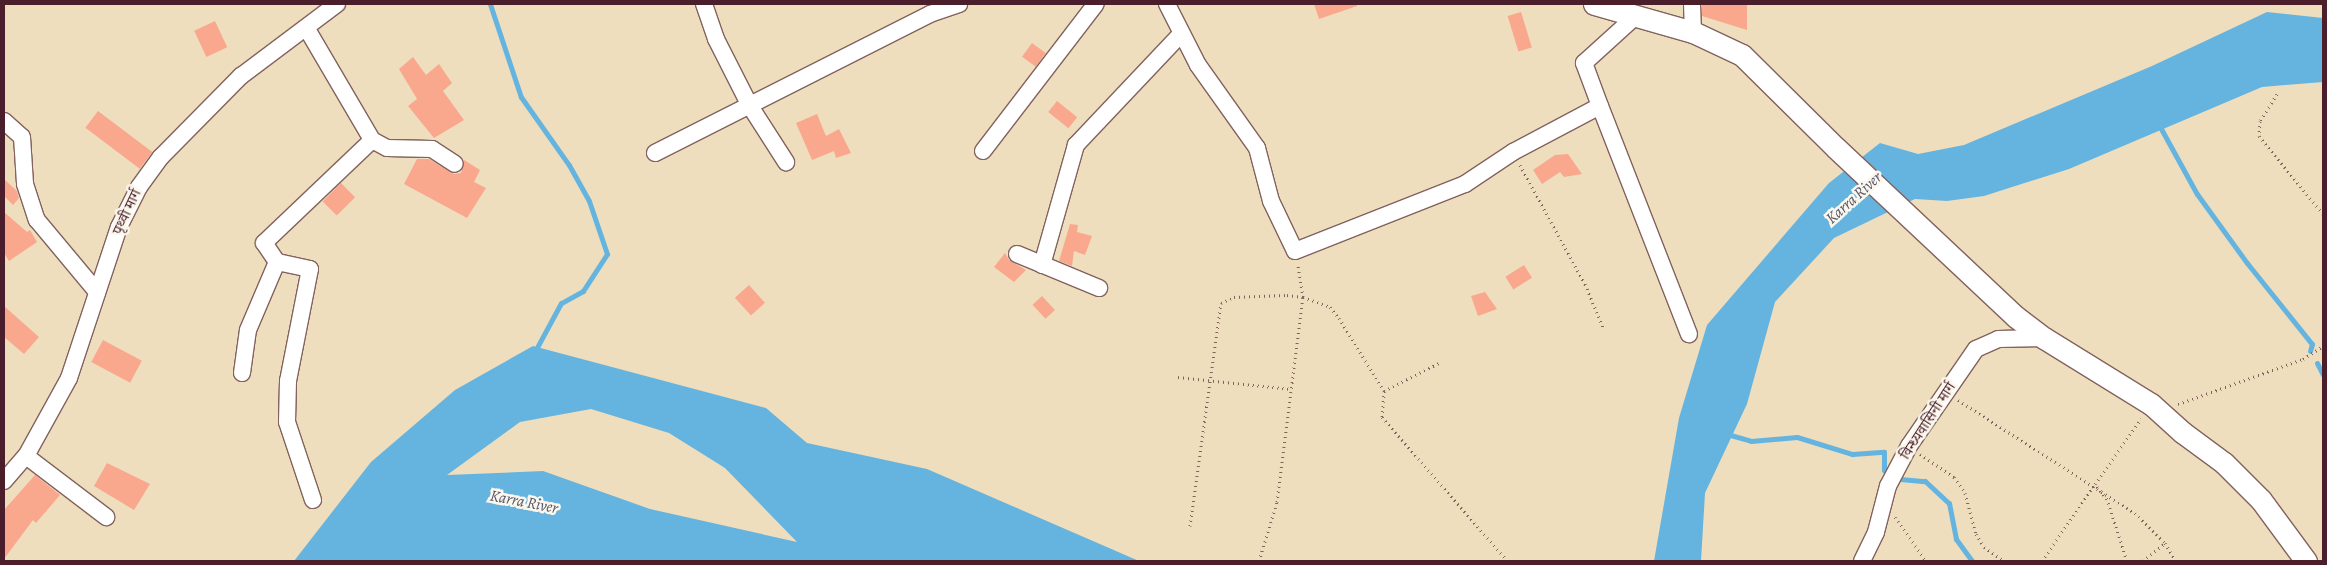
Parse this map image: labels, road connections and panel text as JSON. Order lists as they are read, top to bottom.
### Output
{
  "streets": {
    "street": ["पृथ्वी मार्ग", "विन्ध्यवासिनी मार्ग"]
  },
  "water": ["Karra River"]
}
